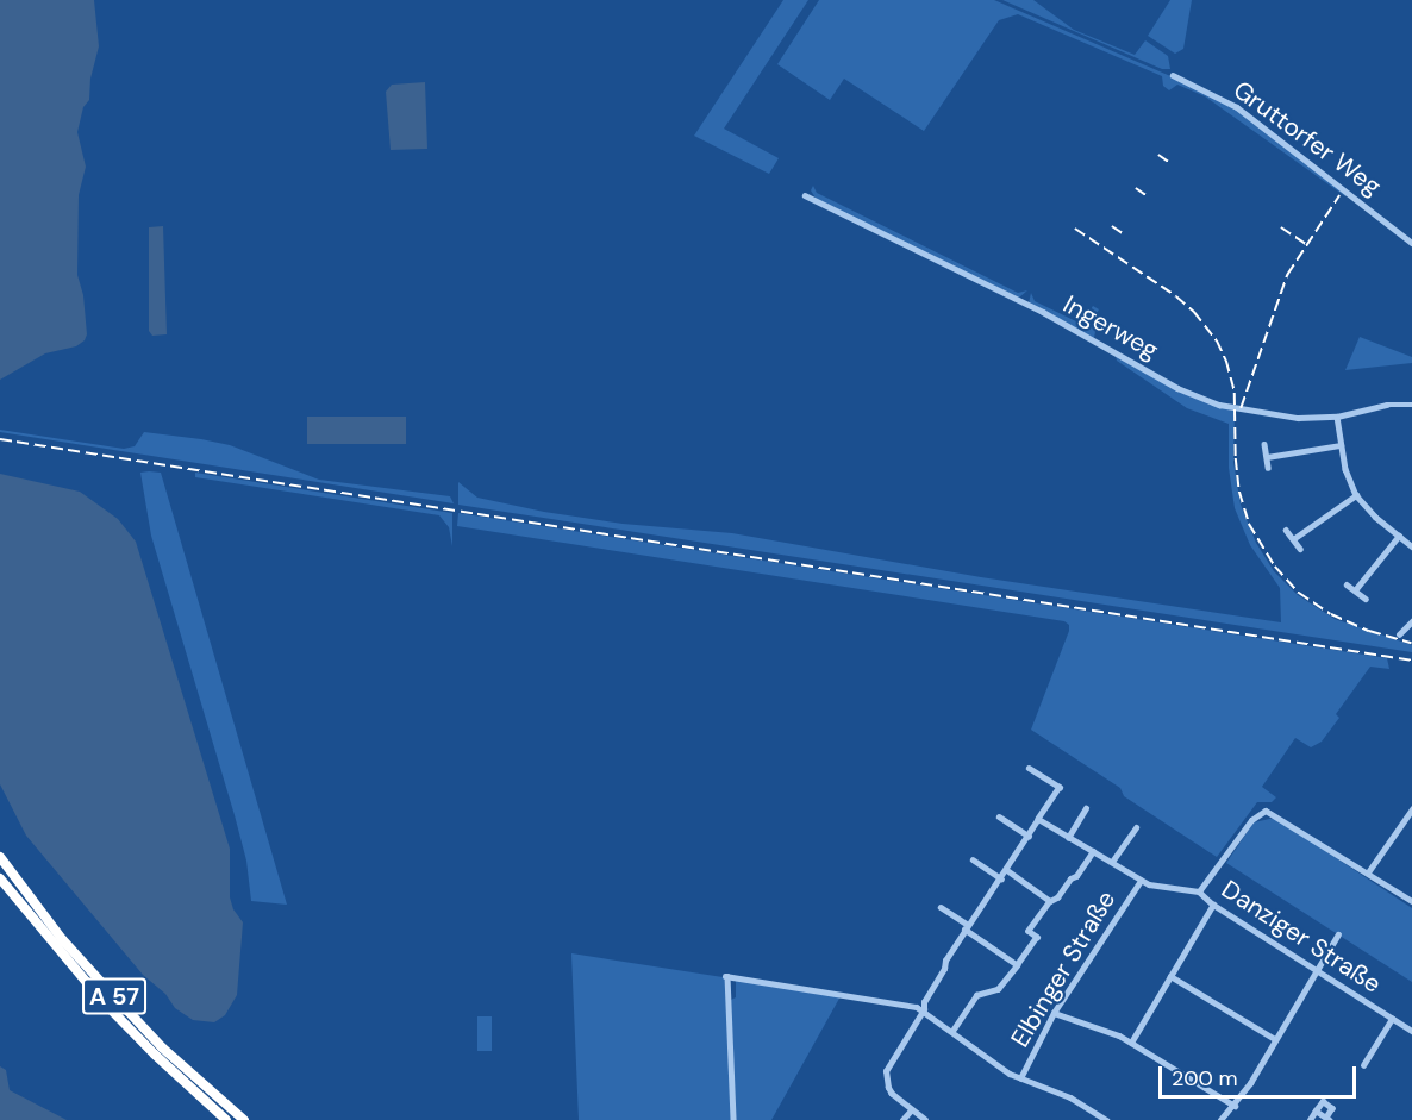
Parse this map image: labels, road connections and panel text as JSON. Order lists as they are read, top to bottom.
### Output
{
  "streets": {
    "highway": ["A 57"],
    "street": [
      "Gruttorfer Weg",
      "Ingerweg",
      "Danziger Straße",
      "Elbinger Straße"
    ]
  },
  "crossings": [
    ["Danziger Straße", "Elbinger Straße"]
  ],
  "scale_bar": "200 m"
}
